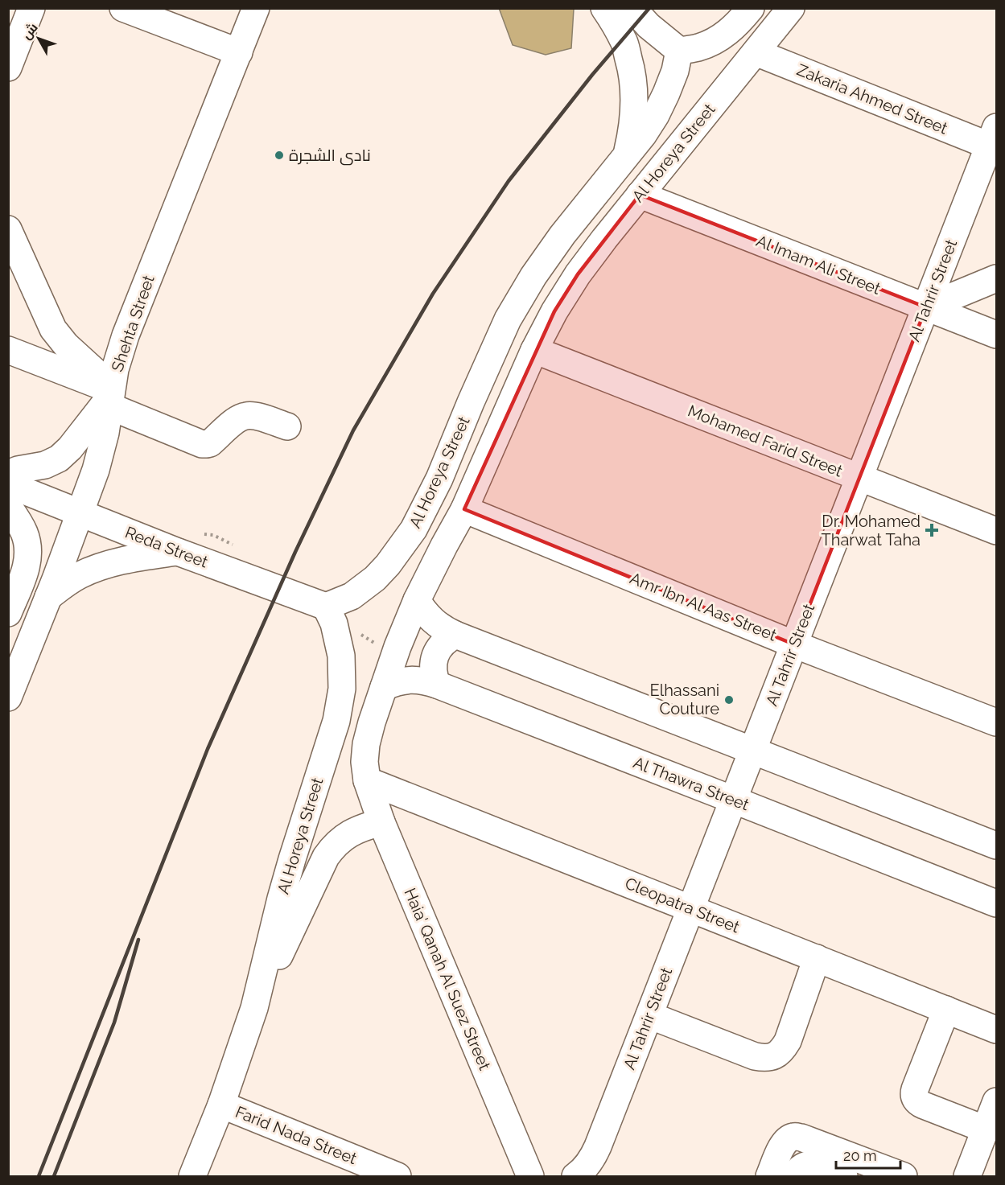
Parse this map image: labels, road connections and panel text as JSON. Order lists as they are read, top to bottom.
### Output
{
  "streets": {
    "street": [
      "Zakaria Ahmed Street",
      "Al Horeya Street",
      "Al Imam Ali Street",
      "Al Tahrir Street",
      "Shehta Street",
      "Mohamed Farid Street",
      "Reda Street",
      "Amr Ibn Al Aas Street",
      "Al Thawra Street",
      "Cleopatra Street",
      "Haia' Qanah Al Suez Street",
      "Farid Nada Street"
    ]
  },
  "crossings": [
    ["Zakaria Ahmed Street", "Al Horeya Street"],
    ["Zakaria Ahmed Street", "Al Tahrir Street"],
    ["Al Horeya Street", "Al Imam Ali Street"],
    ["Al Horeya Street", "Mohamed Farid Street"],
    ["Al Horeya Street", "Reda Street"],
    ["Al Horeya Street", "Amr Ibn Al Aas Street"],
    ["Al Horeya Street", "Al Thawra Street"],
    ["Al Horeya Street", "Cleopatra Street"],
    ["Al Horeya Street", "Haia' Qanah Al Suez Street"],
    ["Al Horeya Street", "Farid Nada Street"],
    ["Al Imam Ali Street", "Al Tahrir Street"],
    ["Al Tahrir Street", "Mohamed Farid Street"],
    ["Al Tahrir Street", "Amr Ibn Al Aas Street"],
    ["Al Tahrir Street", "Al Thawra Street"],
    ["Al Tahrir Street", "Cleopatra Street"],
    ["Shehta Street", "Reda Street"],
    ["Cleopatra Street", "Haia' Qanah Al Suez Street"]
  ],
  "places": {
    "other": ["نادى الشجرة", "Elhassani Couture"],
    "health": ["Dr. Mohamed Tharwat Taha"]
  },
  "scale_bar": "20 m",
  "north": "top left"
}
